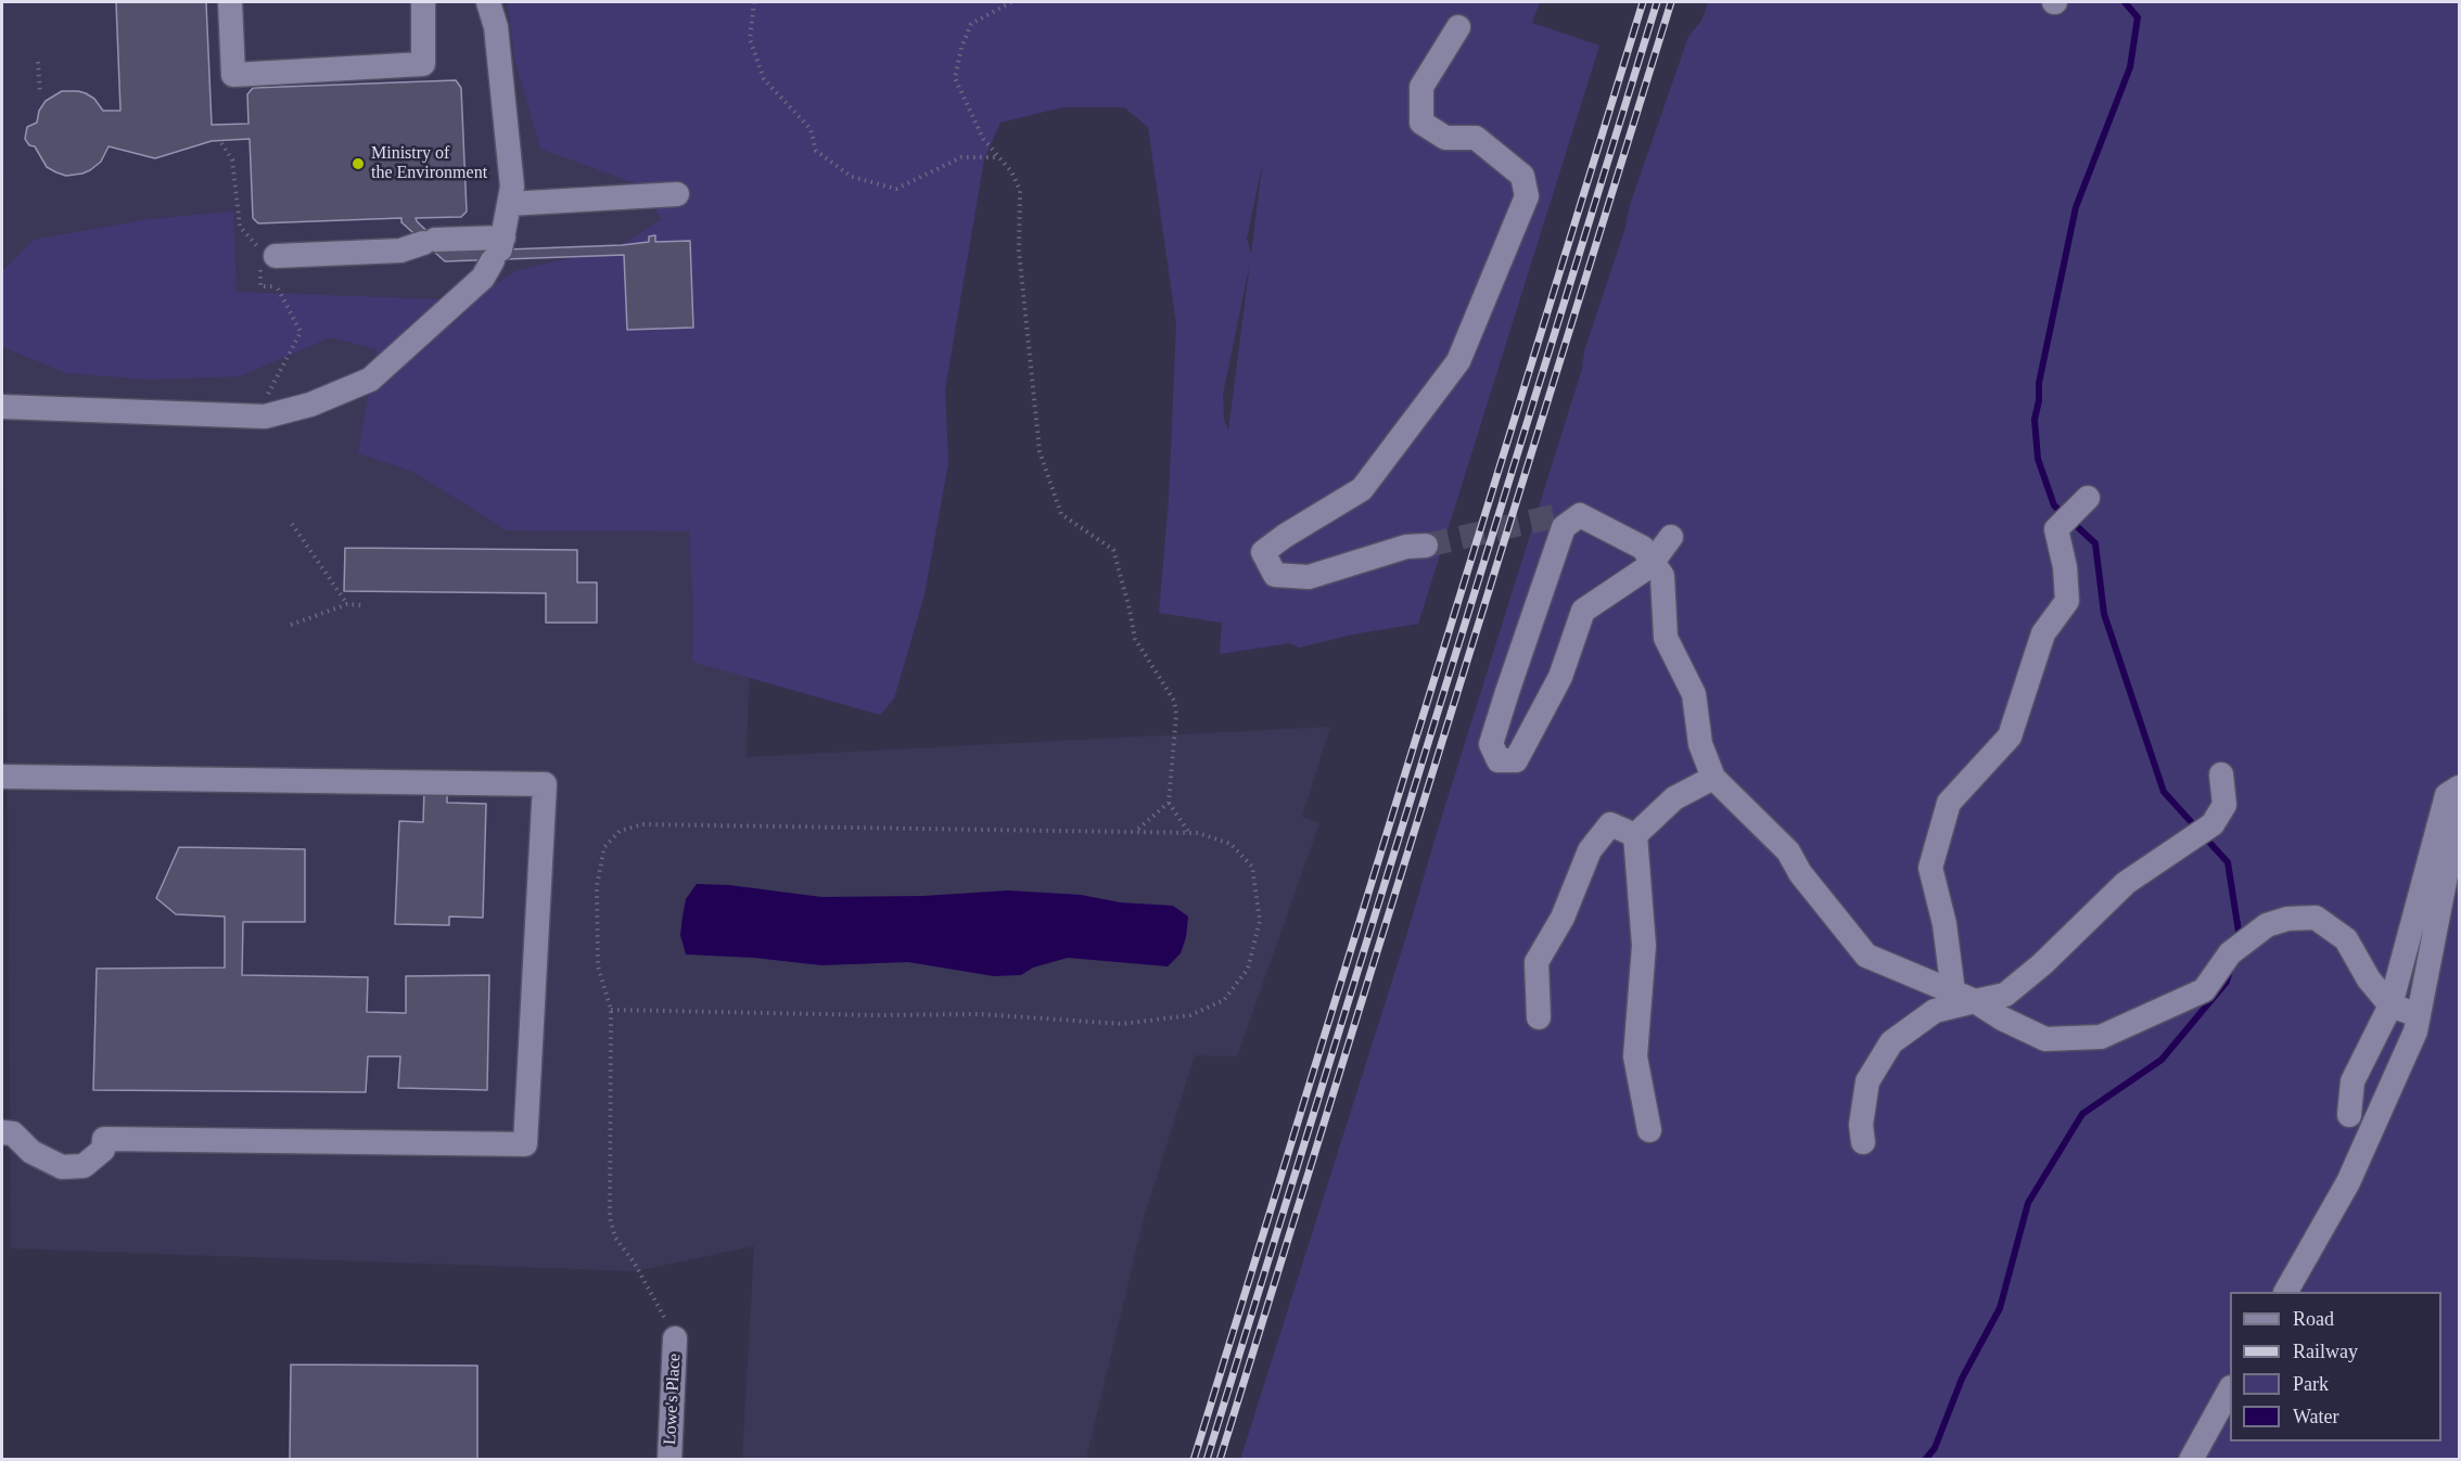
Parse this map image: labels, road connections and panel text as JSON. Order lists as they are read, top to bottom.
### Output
{
  "streets": {
    "street": ["Lowe's Place"]
  },
  "places": ["Ministry of the Environment"],
  "legend": [
    "Road",
    "Railway",
    "Park",
    "Water"
  ]
}
